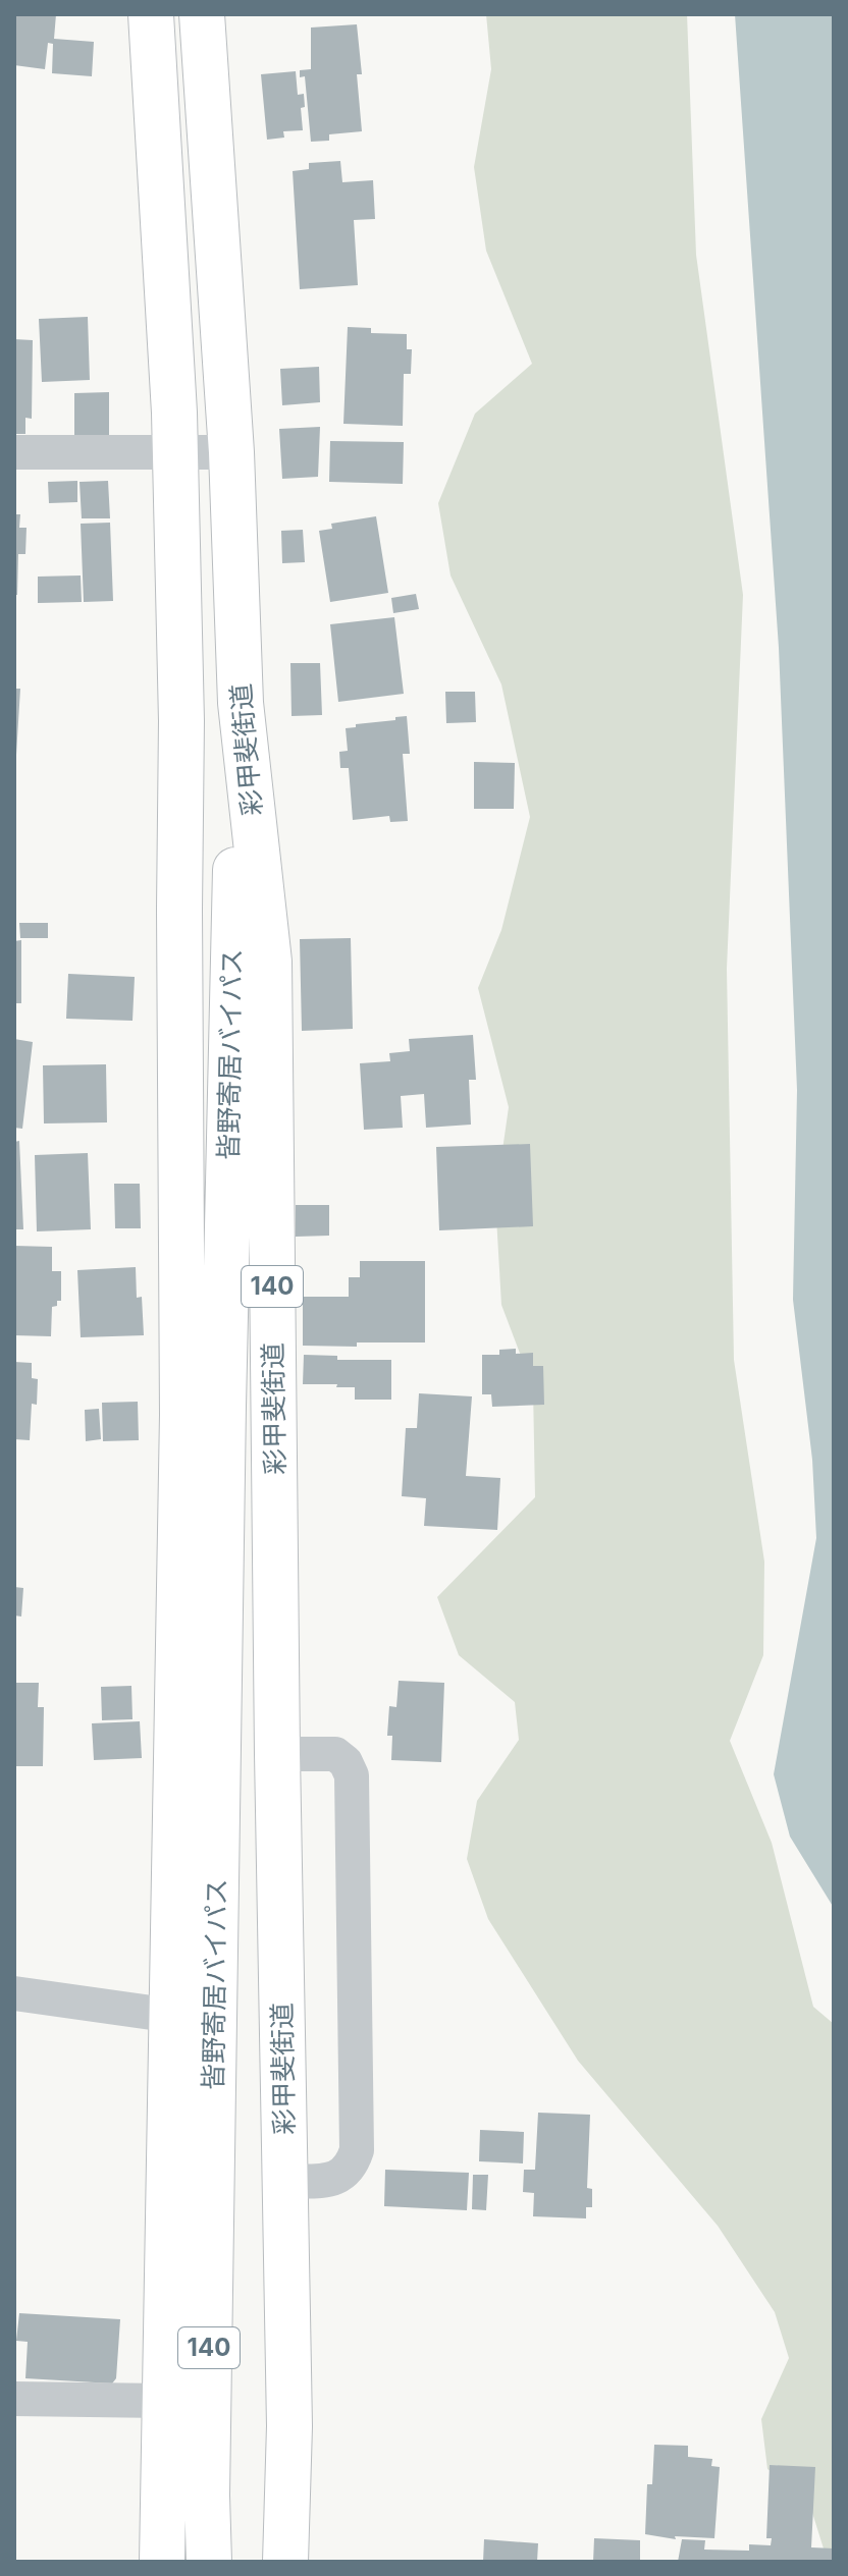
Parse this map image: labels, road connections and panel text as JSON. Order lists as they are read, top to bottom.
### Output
{
  "streets": {
    "highway": ["彩甲斐街道", "皆野寄居バイパス", "140"]
  },
  "crossings": [
    ["彩甲斐街道", "皆野寄居バイパス"],
    ["皆野寄居バイパス", "140"]
  ]
}
